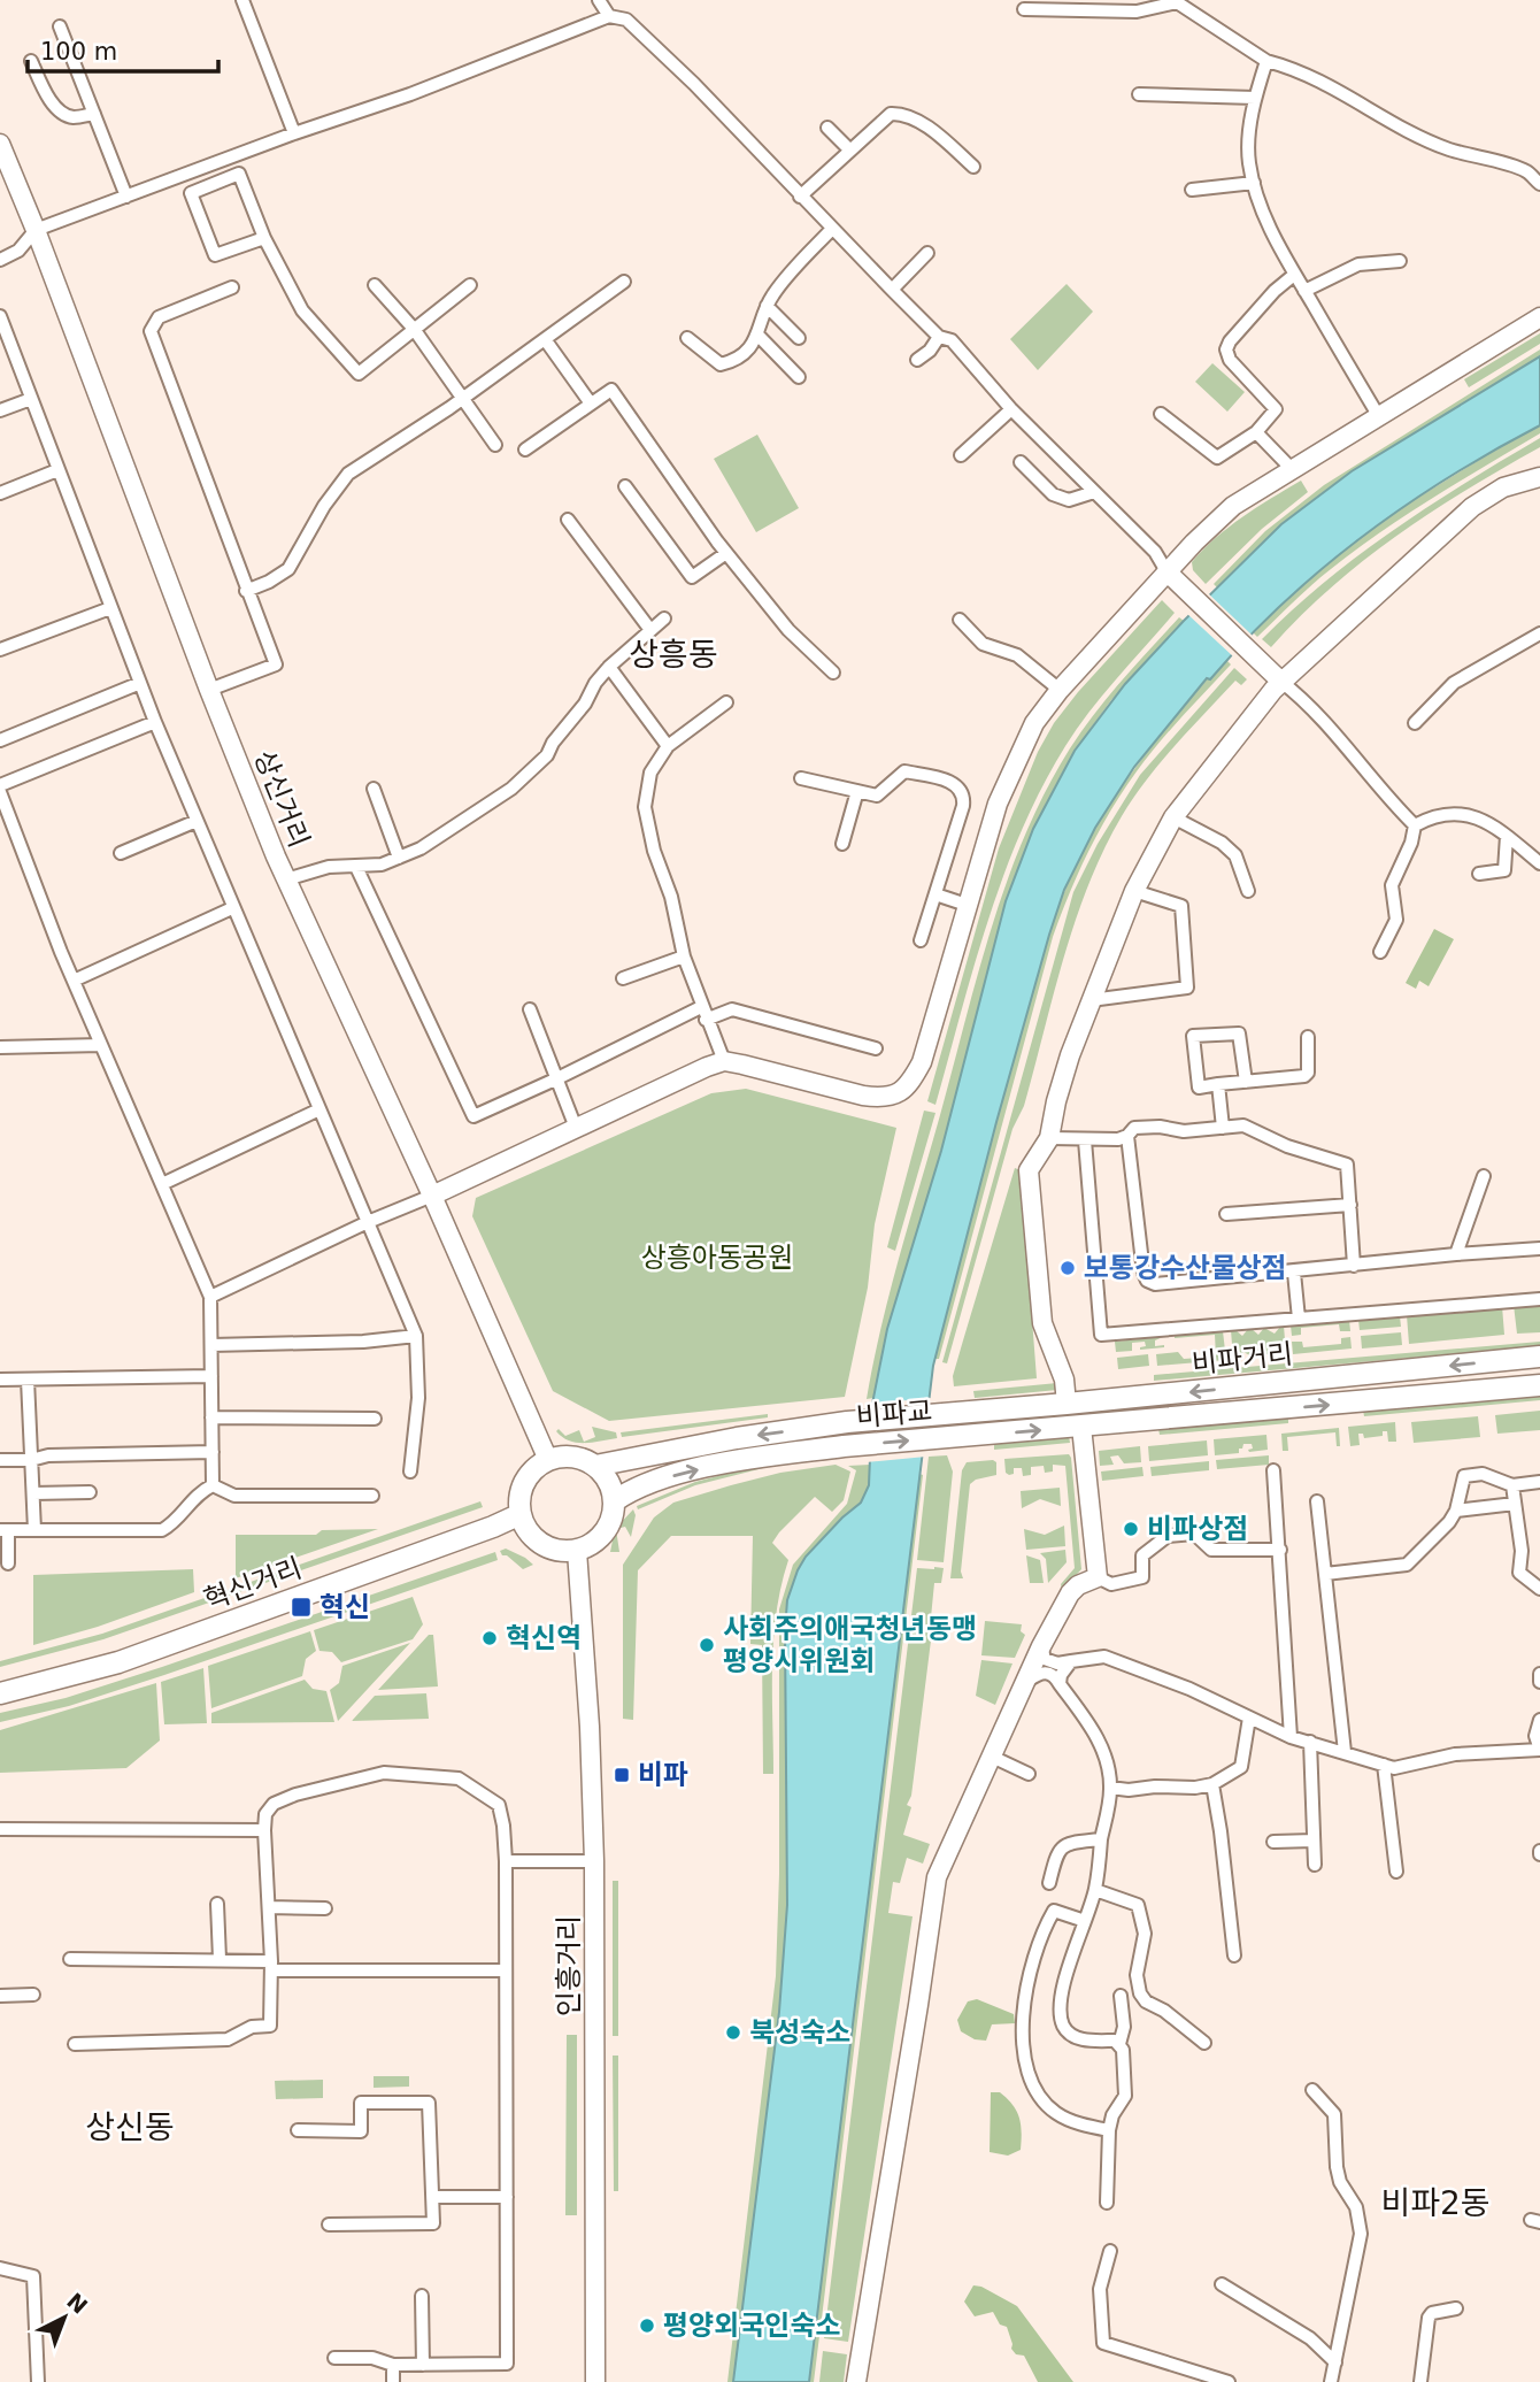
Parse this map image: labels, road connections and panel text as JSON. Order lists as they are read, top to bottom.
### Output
{
  "streets": {
    "main road": ["비파거리", "비파교", "혁신거리"],
    "street": ["상신거리", "인흥거리"]
  },
  "crossings": [
    ["상신거리", "비파교"],
    ["상신거리", "혁신거리"],
    ["상신거리", "인흥거리"],
    ["비파거리", "비파교"],
    ["비파교", "혁신거리"],
    ["비파교", "인흥거리"],
    ["혁신거리", "인흥거리"]
  ],
  "districts": ["상흥동", "상신동", "비파2동"],
  "parks": ["상흥아동공원"],
  "places": {
    "other": [
      "보통강수산물상점",
      "비파상점",
      "혁신역",
      "사회주의애국청년동맹 평양시위원회",
      "북성숙소",
      "평양외국인숙소"
    ],
    "transit": ["혁신", "비파"]
  },
  "scale_bar": "100 m",
  "north": "top right"
}
